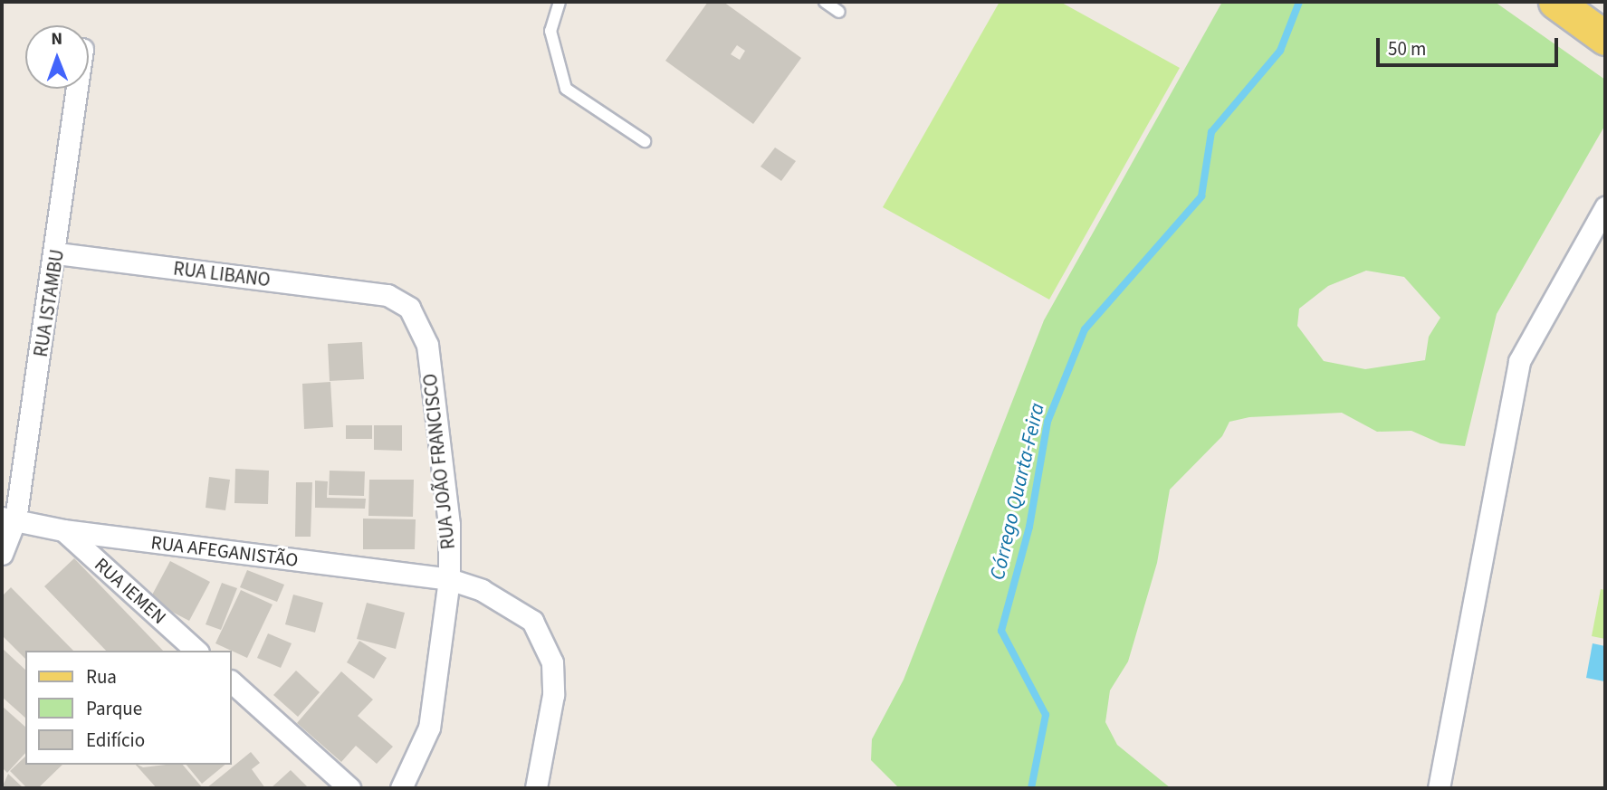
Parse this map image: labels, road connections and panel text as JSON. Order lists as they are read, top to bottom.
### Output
{
  "streets": {
    "street": [
      "RUA LIBANO",
      "RUA ISTAMBU",
      "RUA JOÃO FRANCISCO",
      "RUA AFEGANISTÃO",
      "RUA IEMEN"
    ]
  },
  "crossings": [
    ["RUA LIBANO", "RUA ISTAMBU"],
    ["RUA LIBANO", "RUA JOÃO FRANCISCO"],
    ["RUA ISTAMBU", "RUA AFEGANISTÃO"],
    ["RUA JOÃO FRANCISCO", "RUA AFEGANISTÃO"],
    ["RUA AFEGANISTÃO", "RUA IEMEN"]
  ],
  "water": ["Córrego Quarta-Feira"],
  "legend": ["Rua", "Parque", "Edifício"],
  "scale_bar": "50 m",
  "north": "top"
}
